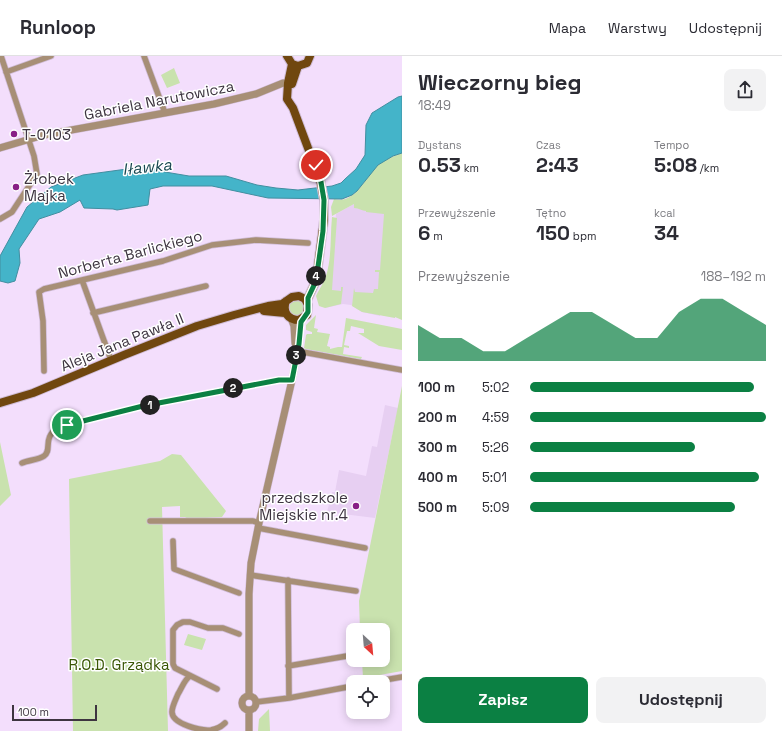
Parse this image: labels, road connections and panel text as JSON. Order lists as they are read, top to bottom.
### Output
{
  "streets": {
    "main road": ["Aleja Jana Pawła II"],
    "street": ["Gabriela Narutowicza", "Norberta Barlickiego"]
  },
  "water": ["Iławka"],
  "parks": ["R.O.D. Grządka"],
  "places": ["T-0103", "Żłobek Majka", "przedszkole Miejskie nr.4"],
  "scale_bar": "100 m",
  "north": "bottom right",
  "page": {
    "header": "Runloop",
    "nav": ["Mapa", "Warstwy", "Udostępnij"],
    "heading": ["Wieczorny bieg", "18:49"],
    "stats": [
      ["Dystans", "0.53 km"],
      ["Czas", "2:43"],
      ["Tempo", "5:08 /km"],
      ["Przewyższenie", "6 m"],
      ["Tętno", "150 bpm"],
      ["kcal", "34"]
    ],
    "chart": ["Przewyższenie", "188–192 m"],
    "pins": [
      "4",
      "3",
      "2",
      "1"
    ],
    "list": [
      {
        "name": "100 m",
        "note": "5:02"
      },
      {
        "name": "200 m",
        "note": "4:59"
      },
      {
        "name": "300 m",
        "note": "5:26"
      },
      {
        "name": "400 m",
        "note": "5:01"
      },
      {
        "name": "500 m",
        "note": "5:09"
      }
    ],
    "buttons": ["Zapisz", "Udostępnij"],
    "scale": "100 m"
  }
}
